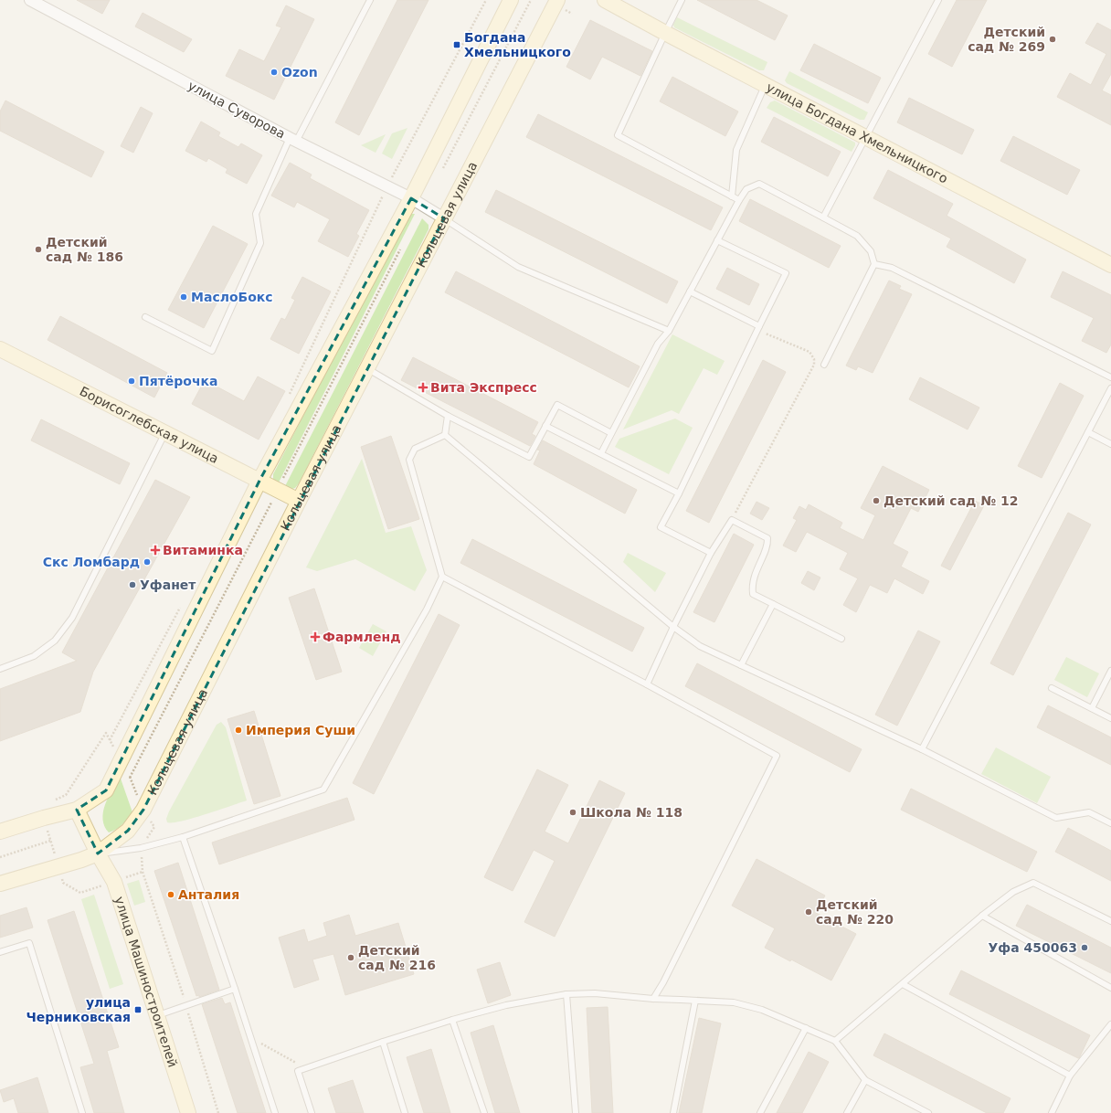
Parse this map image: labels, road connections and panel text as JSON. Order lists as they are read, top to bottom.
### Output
{
  "streets": {
    "main road": [
      "улица Богдана Хмельницкого",
      "Кольцевая улица",
      "Борисоглебская улица",
      "улица Машиностроителей"
    ],
    "street": ["улица Суворова"]
  },
  "crossings": [
    ["улица Суворова", "Кольцевая улица"],
    ["Кольцевая улица", "Борисоглебская улица"],
    ["Кольцевая улица", "улица Машиностроителей"]
  ],
  "places": {
    "other": [
      "Детский сад № 269",
      "Ozon",
      "Детский сад № 186",
      "МаслоБокс",
      "Пятёрочка",
      "Детский сад № 12",
      "Скс Ломбард",
      "Уфанет",
      "Империя Суши",
      "Школа № 118",
      "Анталия",
      "Детский сад № 220",
      "Уфа 450063",
      "Детский сад № 216"
    ],
    "transit": ["Богдана Хмельницкого", "улица Черниковская"],
    "health": ["Вита Экспресс", "Витаминка", "Фармленд"]
  }
}
